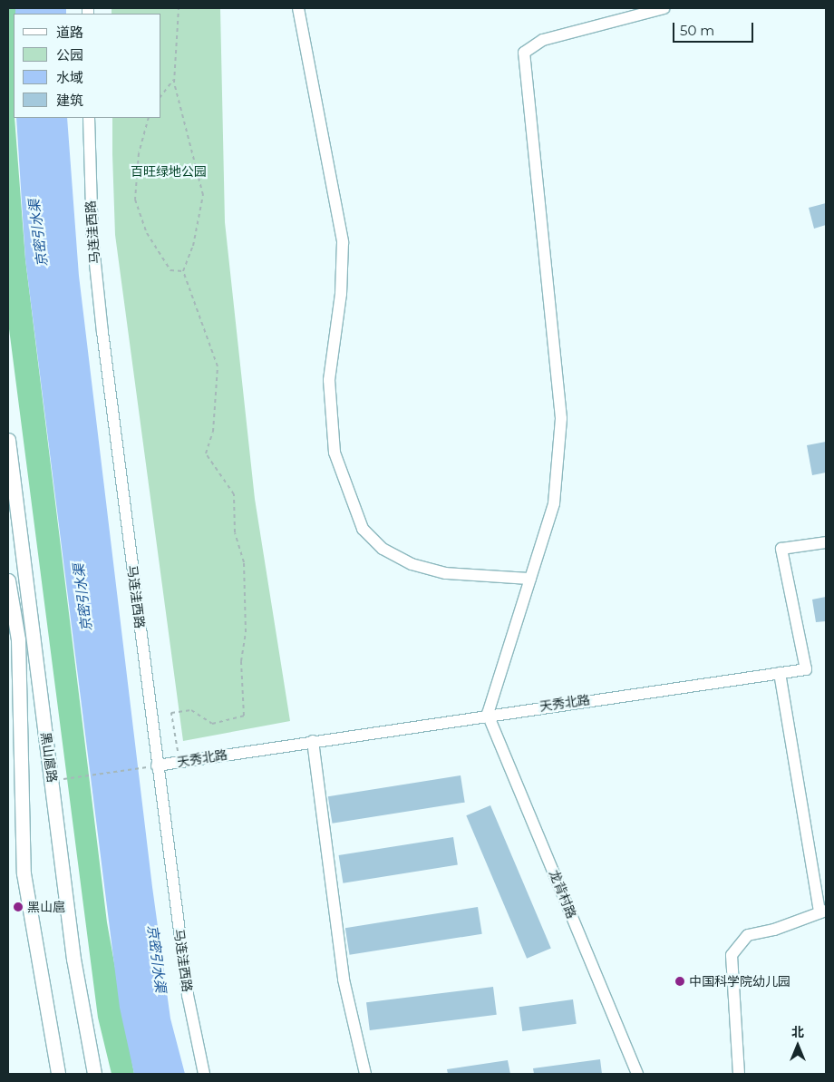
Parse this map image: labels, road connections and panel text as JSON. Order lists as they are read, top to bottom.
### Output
{
  "streets": {
    "main road": ["黑山扈路"],
    "street": ["马连洼西路", "天秀北路", "龙背村路"]
  },
  "crossings": [
    ["马连洼西路", "天秀北路"],
    ["天秀北路", "龙背村路"]
  ],
  "water": ["京密引水渠"],
  "parks": ["百旺绿地公园"],
  "places": ["黑山扈", "中国科学院幼儿园"],
  "legend": [
    "道路",
    "公园",
    "水域",
    "建筑"
  ],
  "scale_bar": "50 m",
  "north": "top"
}
